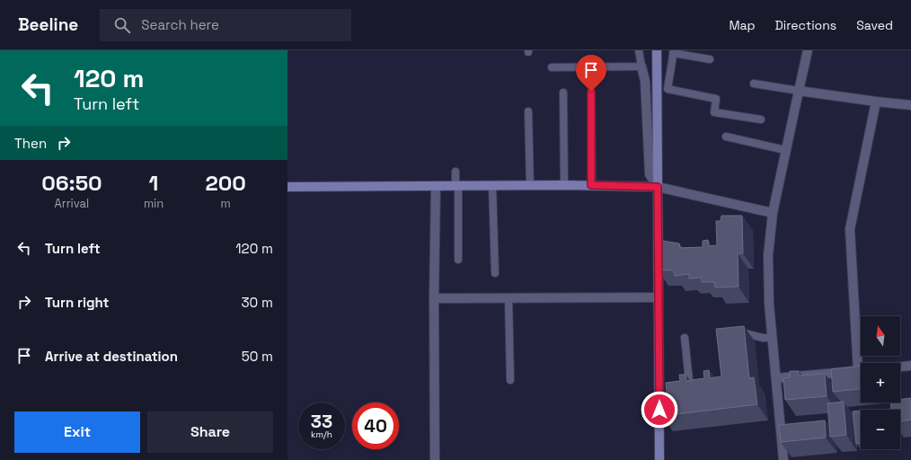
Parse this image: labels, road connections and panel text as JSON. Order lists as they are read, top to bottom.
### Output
{
  "north": "top",
  "page": {
    "header": "Beeline",
    "search": "Search here",
    "nav": ["Map", "Directions", "Saved"],
    "turn": ["120 m", "Turn left"],
    "then": "Then",
    "eta": [
      "06:50",
      "Arrival",
      "1",
      "min",
      "200",
      "m"
    ],
    "list": [
      {
        "name": "Turn left",
        "value": "120 m"
      },
      {
        "name": "Turn right",
        "value": "30 m"
      },
      {
        "name": "Arrive at destination",
        "value": "50 m"
      }
    ],
    "map_buttons": ["+", "−"],
    "speed": "33 km/h",
    "limit": "40",
    "buttons": ["Exit", "Share"]
  }
}
